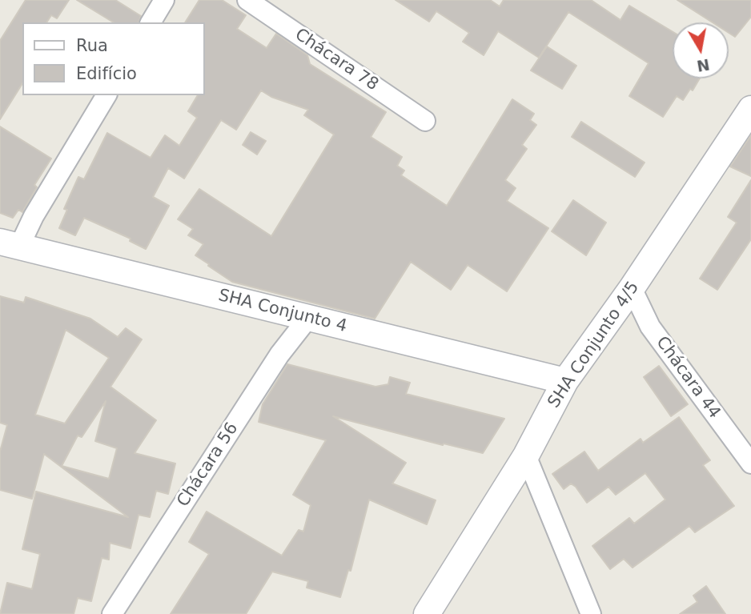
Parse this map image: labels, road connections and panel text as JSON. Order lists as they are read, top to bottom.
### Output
{
  "streets": {
    "street": [
      "Chácara 78",
      "SHA Conjunto 4",
      "SHA Conjunto 4/5",
      "Chácara 44",
      "Chácara 56"
    ]
  },
  "crossings": [
    ["SHA Conjunto 4", "SHA Conjunto 4/5"],
    ["SHA Conjunto 4", "Chácara 56"],
    ["SHA Conjunto 4/5", "Chácara 44"]
  ],
  "legend": ["Rua", "Edifício"],
  "north": "bottom"
}
